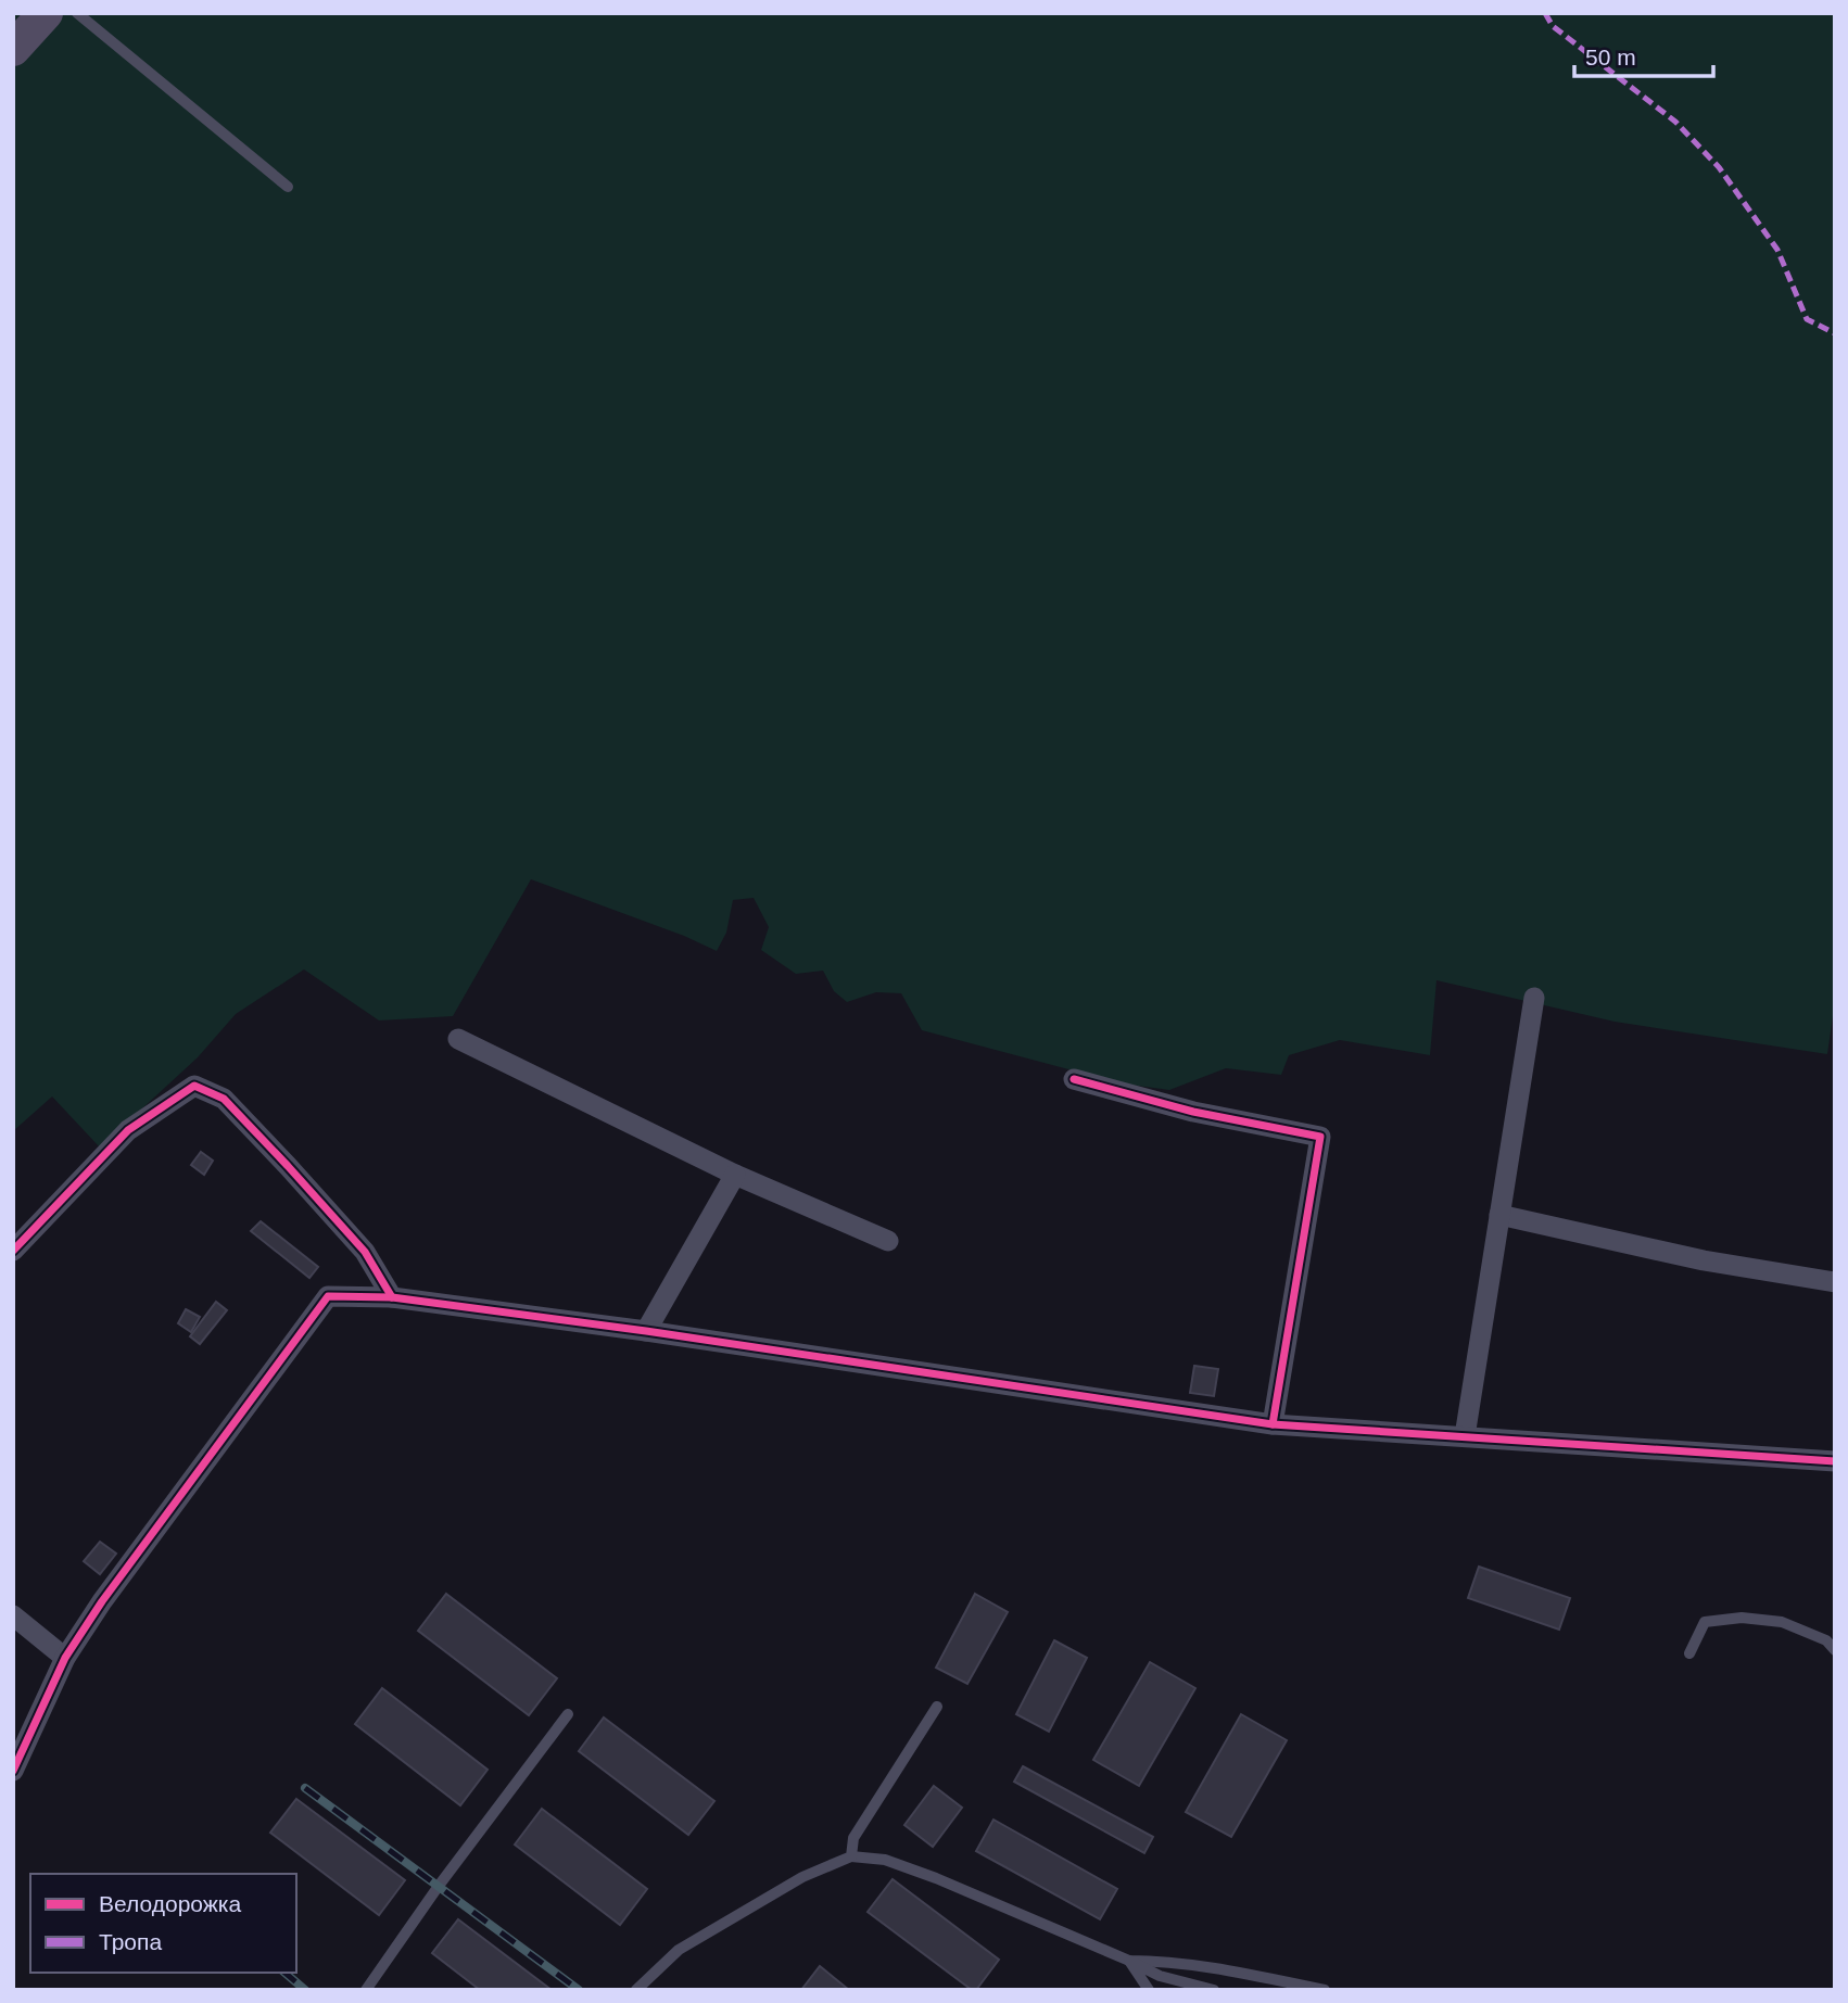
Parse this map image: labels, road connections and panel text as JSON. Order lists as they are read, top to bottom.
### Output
{
  "legend": ["Велодорожка", "Тропа"],
  "scale_bar": "50 m"
}
